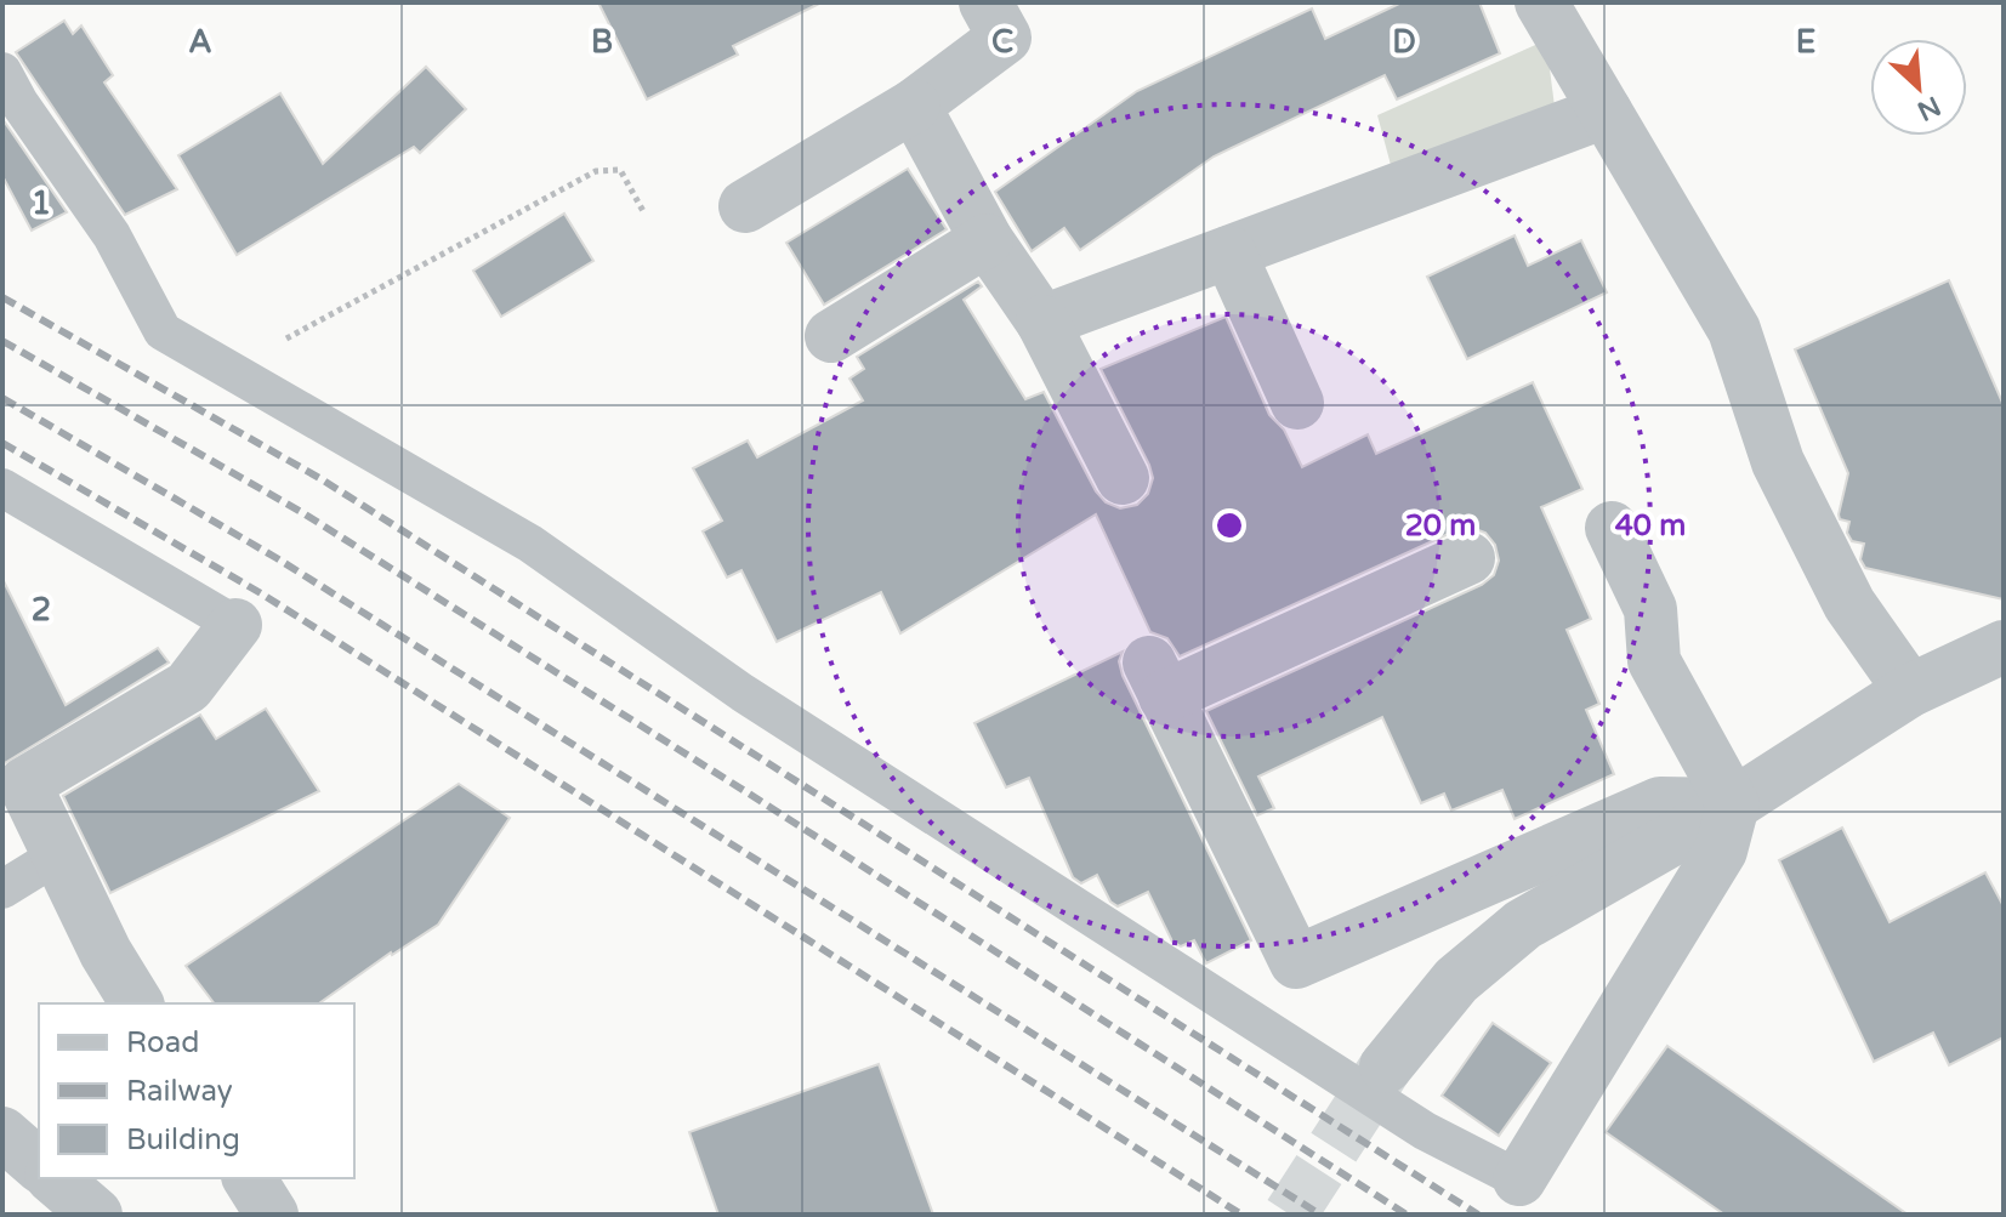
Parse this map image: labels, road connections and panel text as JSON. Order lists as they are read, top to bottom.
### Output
{
  "legend": ["Road", "Railway", "Building"],
  "north": "bottom right",
  "grid": {
    "columns": [
      "A",
      "B",
      "C",
      "D",
      "E"
    ],
    "rows": ["1", "2"]
  },
  "rings": ["20 m", "40 m"]
}
